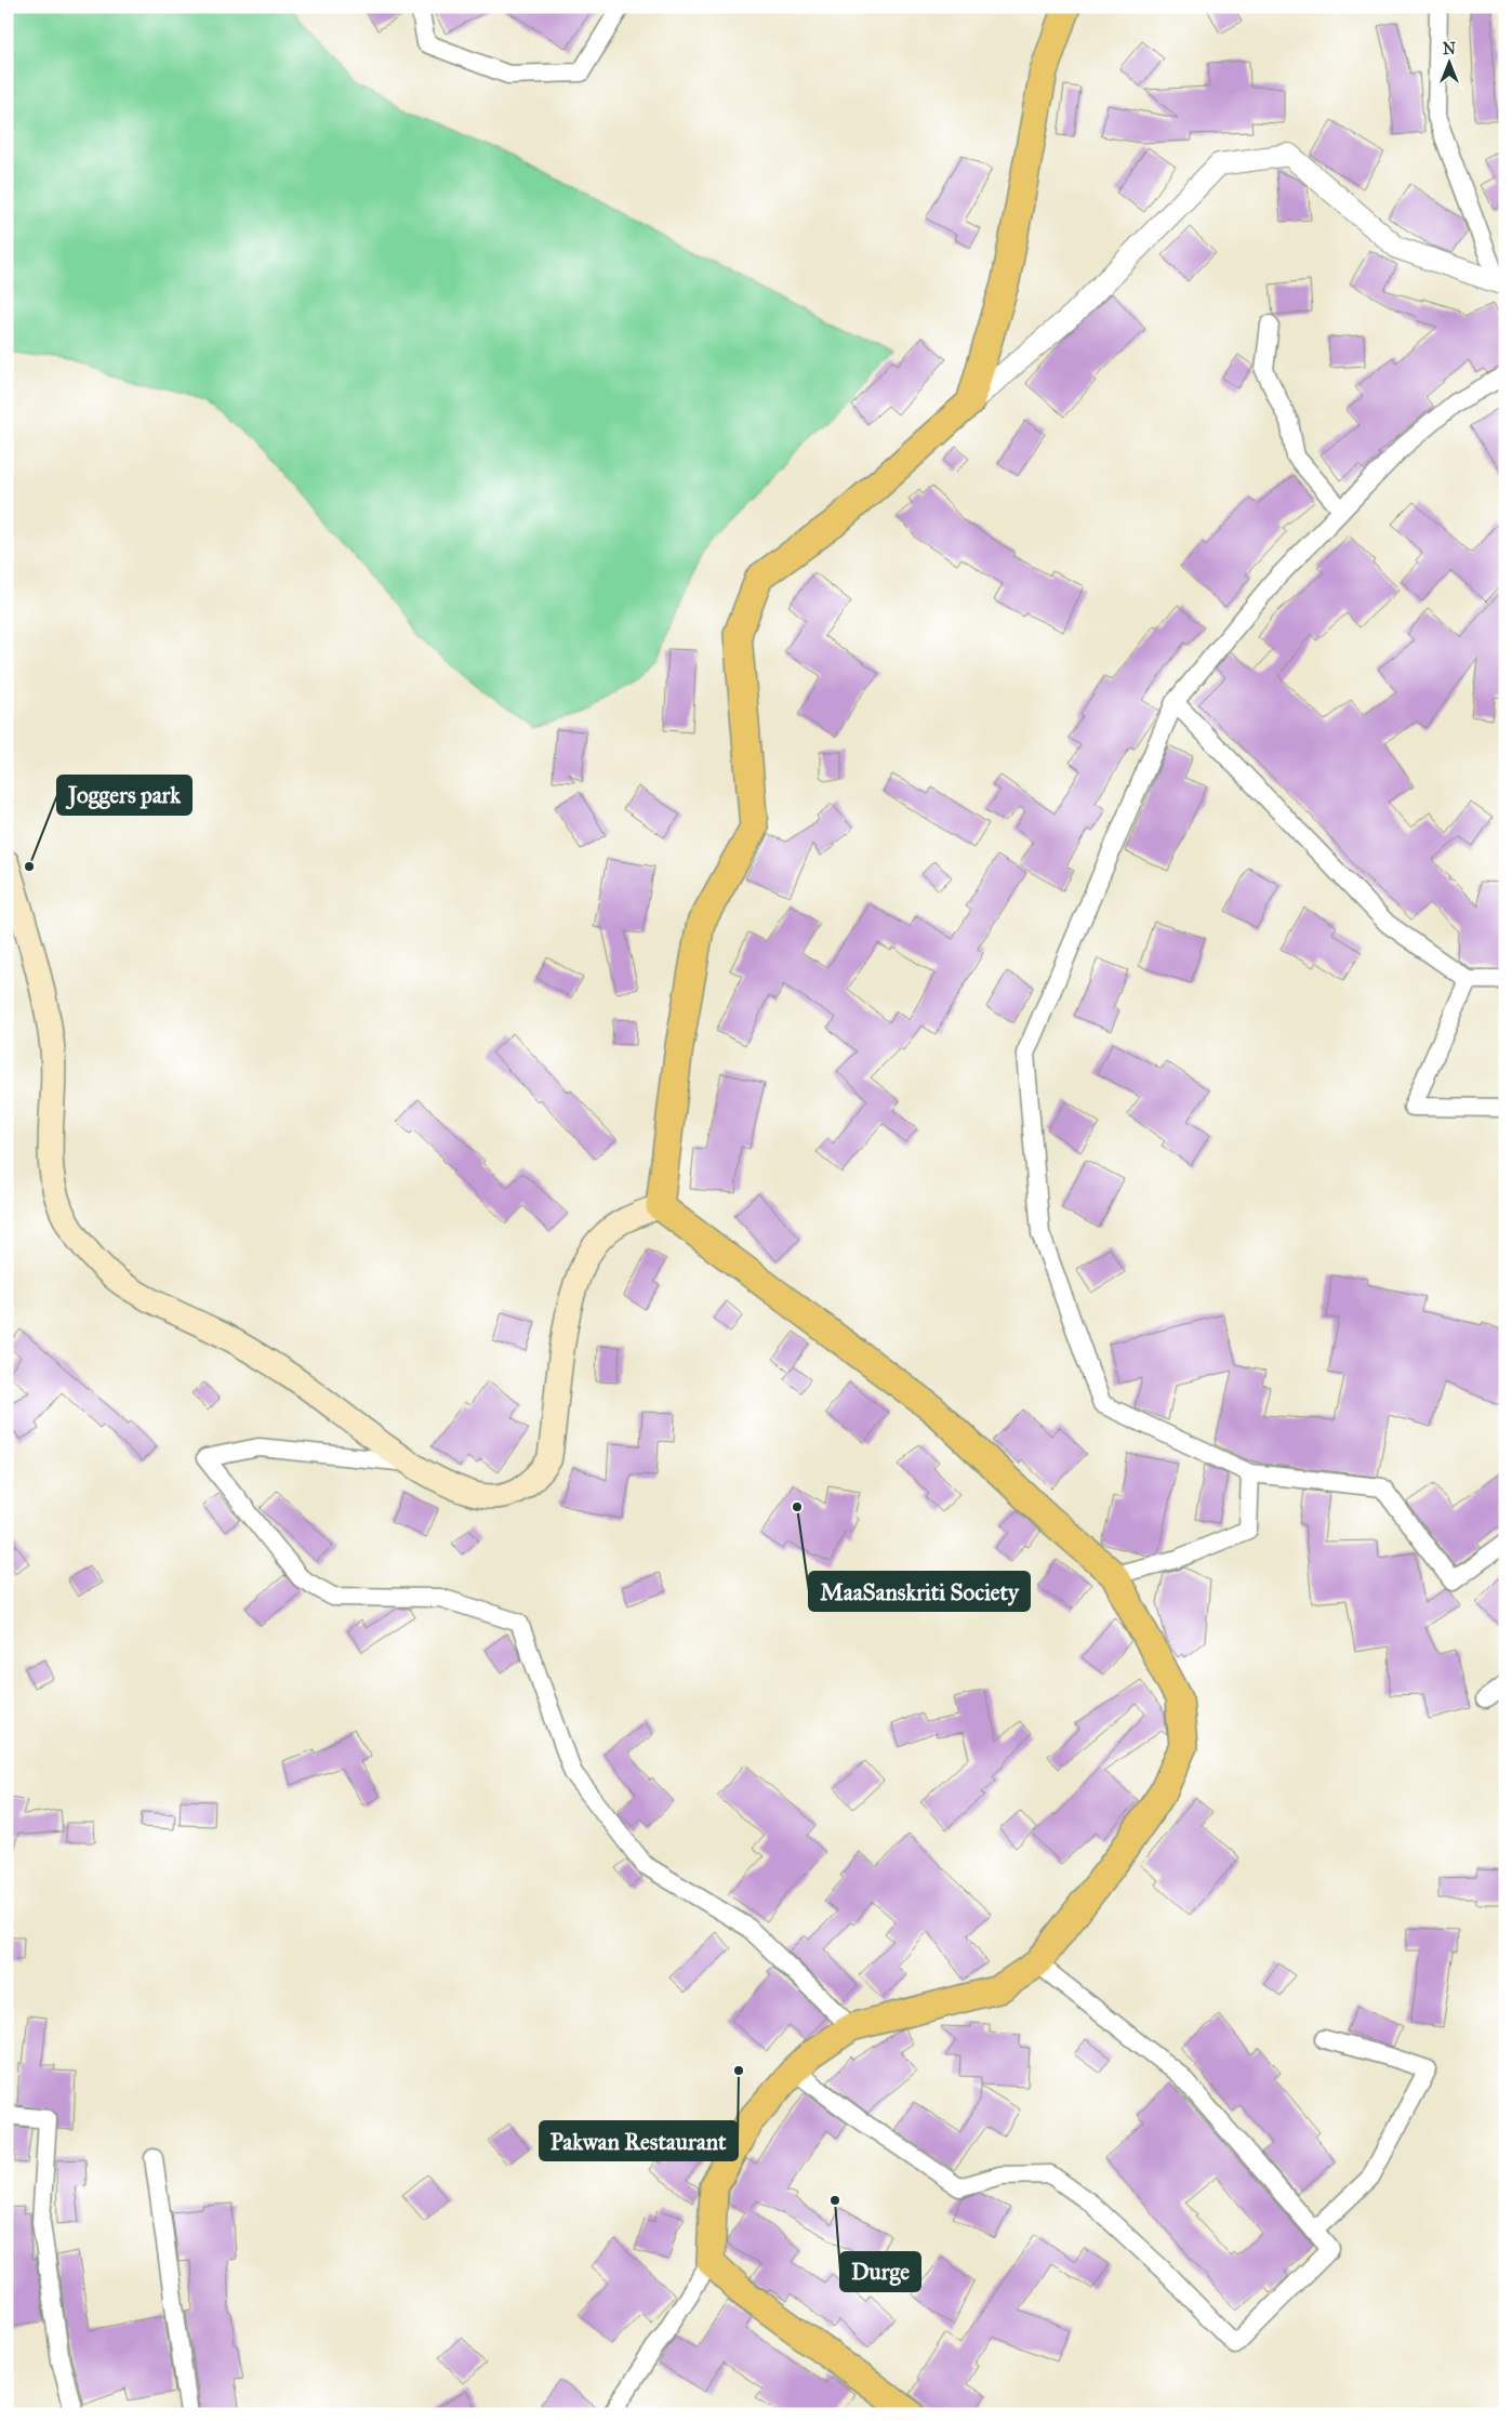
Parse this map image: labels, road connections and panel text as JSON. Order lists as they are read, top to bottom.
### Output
{
  "places": [
    "Joggers park",
    "MaaSanskriti Society",
    "Pakwan Restaurant",
    "Durge"
  ],
  "north": "top"
}
